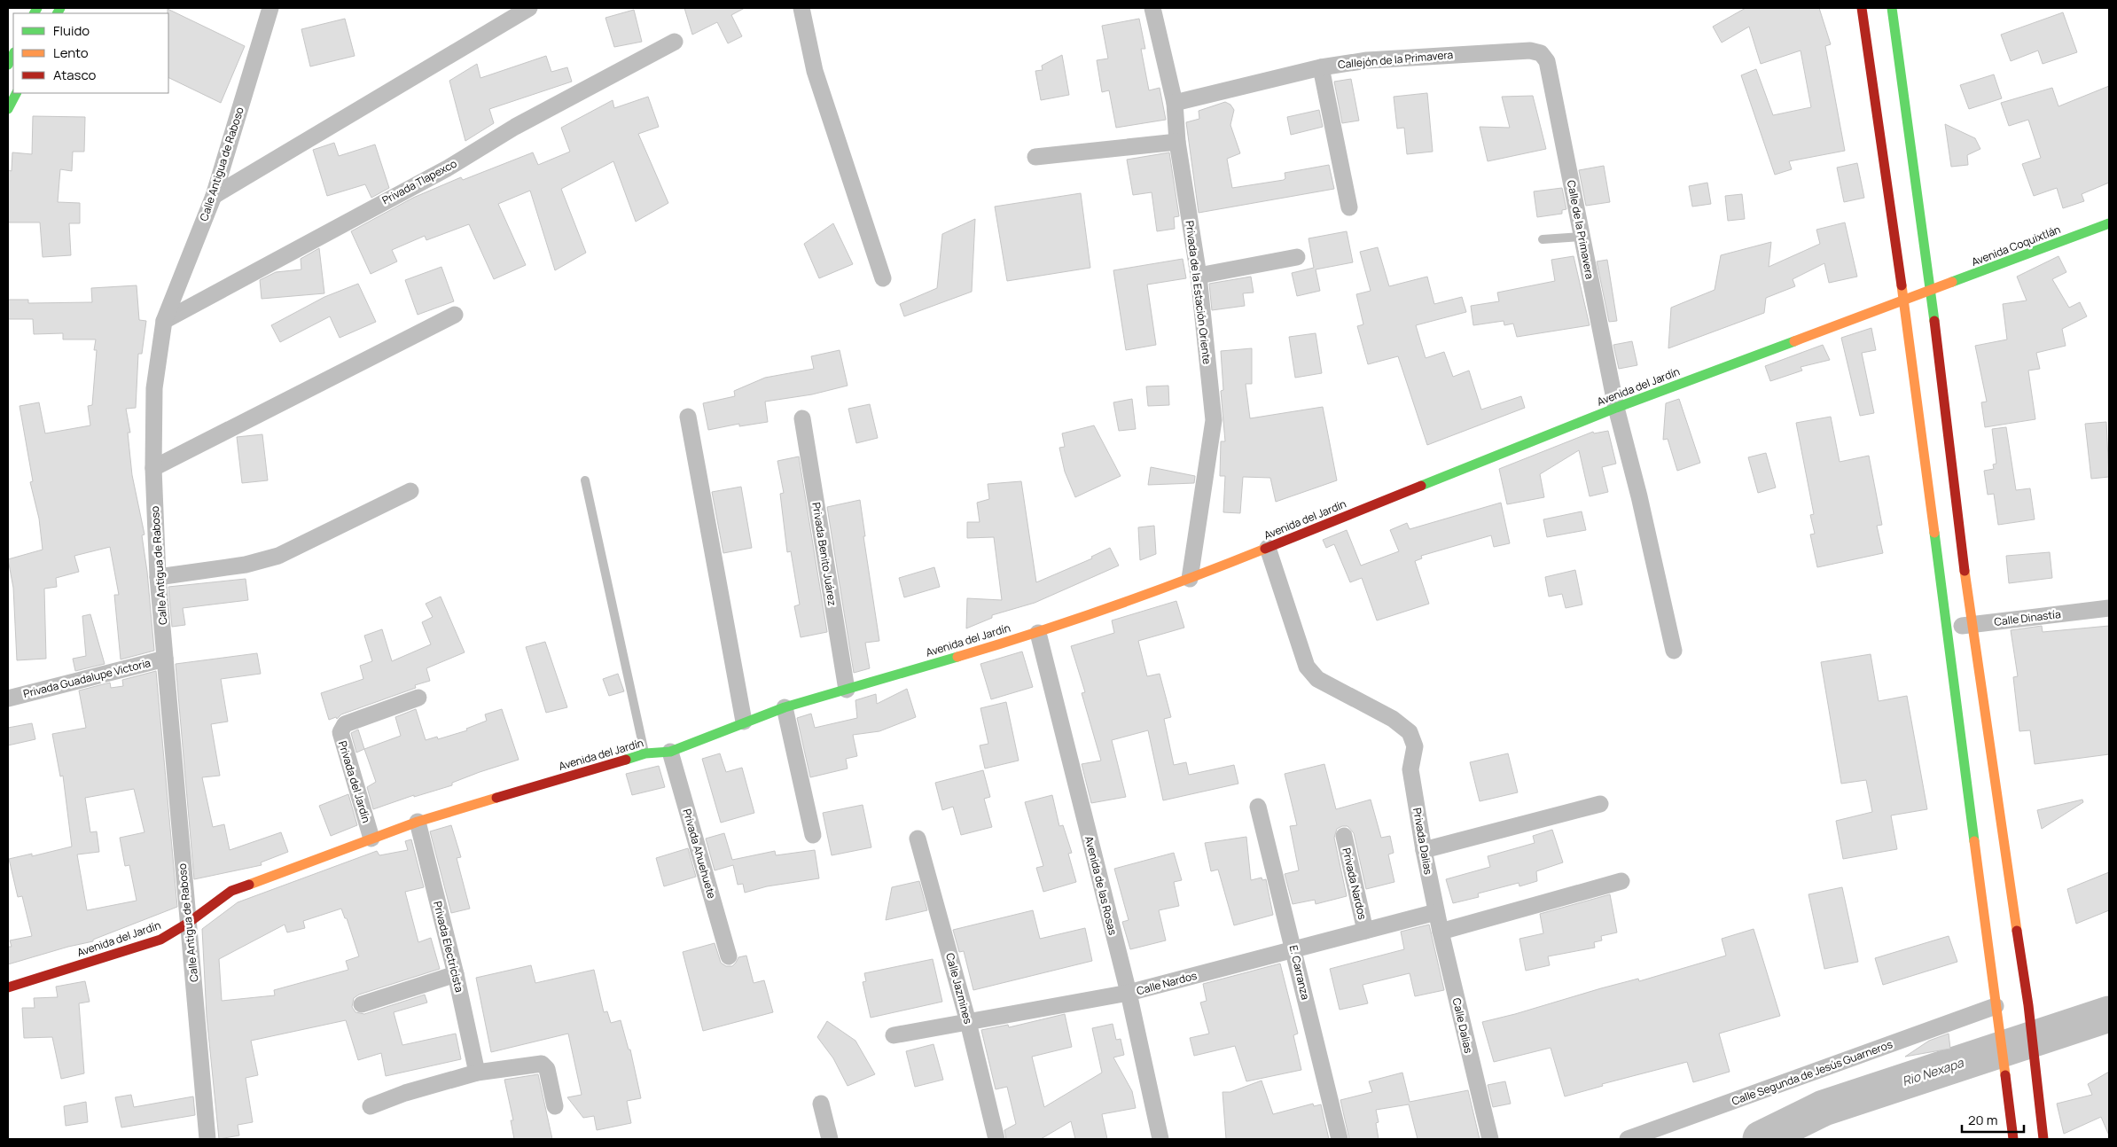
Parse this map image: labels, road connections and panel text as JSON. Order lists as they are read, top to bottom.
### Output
{
  "streets": {
    "main road": ["Avenida Coquixtlán", "Avenida del Jardín"],
    "street": [
      "Callejón de la Primavera",
      "Calle Antigua de Raboso",
      "Privada Tlapexco",
      "Calle de la Primavera",
      "Privada de la Estación Oriente",
      "Privada Benito Juárez",
      "Calle Dinastía",
      "Privada Guadalupe Victoria",
      "Privada del Jardín",
      "Privada Dalias",
      "Privada Ahuehuete",
      "Privada Nardos",
      "Avenida de las Rosas",
      "Privada Electricista",
      "E. Carranza",
      "Calle Nardos",
      "Calle Jazmines",
      "Calle Dalias",
      "Calle Segunda de Jesús Guarneros"
    ]
  },
  "crossings": [
    ["Callejón de la Primavera", "Calle de la Primavera"],
    ["Callejón de la Primavera", "Privada de la Estación Oriente"],
    ["Calle Antigua de Raboso", "Privada Tlapexco"],
    ["Calle Antigua de Raboso", "Avenida del Jardín"],
    ["Calle Antigua de Raboso", "Privada Guadalupe Victoria"],
    ["Calle de la Primavera", "Avenida del Jardín"],
    ["Avenida Coquixtlán", "Avenida del Jardín"],
    ["Privada de la Estación Oriente", "Avenida del Jardín"],
    ["Avenida del Jardín", "Privada Benito Juárez"],
    ["Avenida del Jardín", "Privada del Jardín"],
    ["Avenida del Jardín", "Privada Dalias"],
    ["Avenida del Jardín", "Privada Ahuehuete"],
    ["Avenida del Jardín", "Avenida de las Rosas"],
    ["Avenida del Jardín", "Privada Electricista"],
    ["Privada Dalias", "Calle Nardos"],
    ["Privada Dalias", "Calle Dalias"],
    ["Privada Nardos", "Calle Nardos"],
    ["Avenida de las Rosas", "Calle Nardos"],
    ["E. Carranza", "Calle Nardos"],
    ["Calle Nardos", "Calle Jazmines"],
    ["Calle Nardos", "Calle Dalias"]
  ],
  "water": ["Rio Nexapa"],
  "legend": ["Fluido", "Lento", "Atasco"],
  "scale_bar": "20 m"
}
